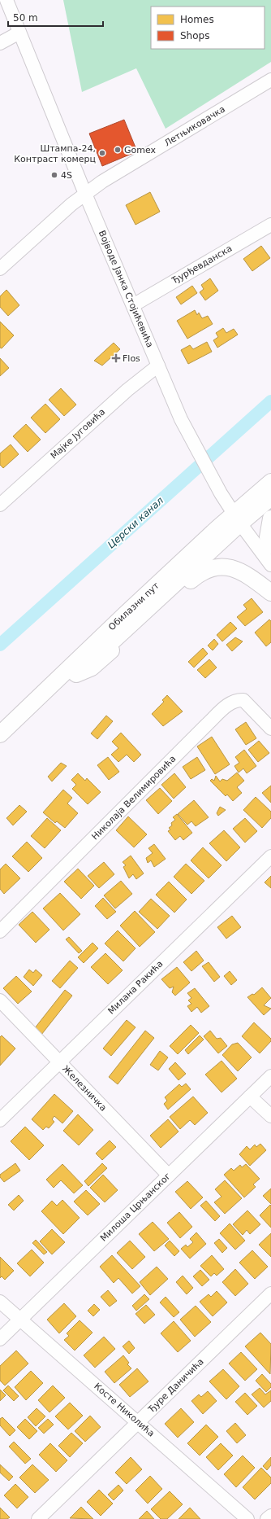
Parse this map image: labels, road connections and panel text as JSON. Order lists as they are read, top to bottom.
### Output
{
  "streets": {
    "main road": ["Обилазни пут"],
    "street": [
      "Летњиковачка",
      "Ђурђевданска",
      "Војводе Јанка Стојићевића",
      "Мајке Југовића",
      "Николаја Велимировића",
      "Милана Ракића",
      "Железничка",
      "Милоша Црњанског",
      "Ђуре Даничића",
      "Косте Николића"
    ]
  },
  "crossings": [
    ["Летњиковачка", "Војводе Јанка Стојићевића"],
    ["Ђурђевданска", "Војводе Јанка Стојићевића"],
    ["Војводе Јанка Стојићевића", "Мајке Југовића"],
    ["Војводе Јанка Стојићевића", "Обилазни пут"],
    ["Милана Ракића", "Железничка"],
    ["Железничка", "Милоша Црњанског"],
    ["Милоша Црњанског", "Косте Николића"],
    ["Ђуре Даничића", "Косте Николића"]
  ],
  "water": ["Церски канал"],
  "places": {
    "other": ["Gomex", "Штампа-24, Контраст комерц", "4S"],
    "health": ["Flos"]
  },
  "legend": ["Homes", "Shops"],
  "scale_bar": "50 m"
}
